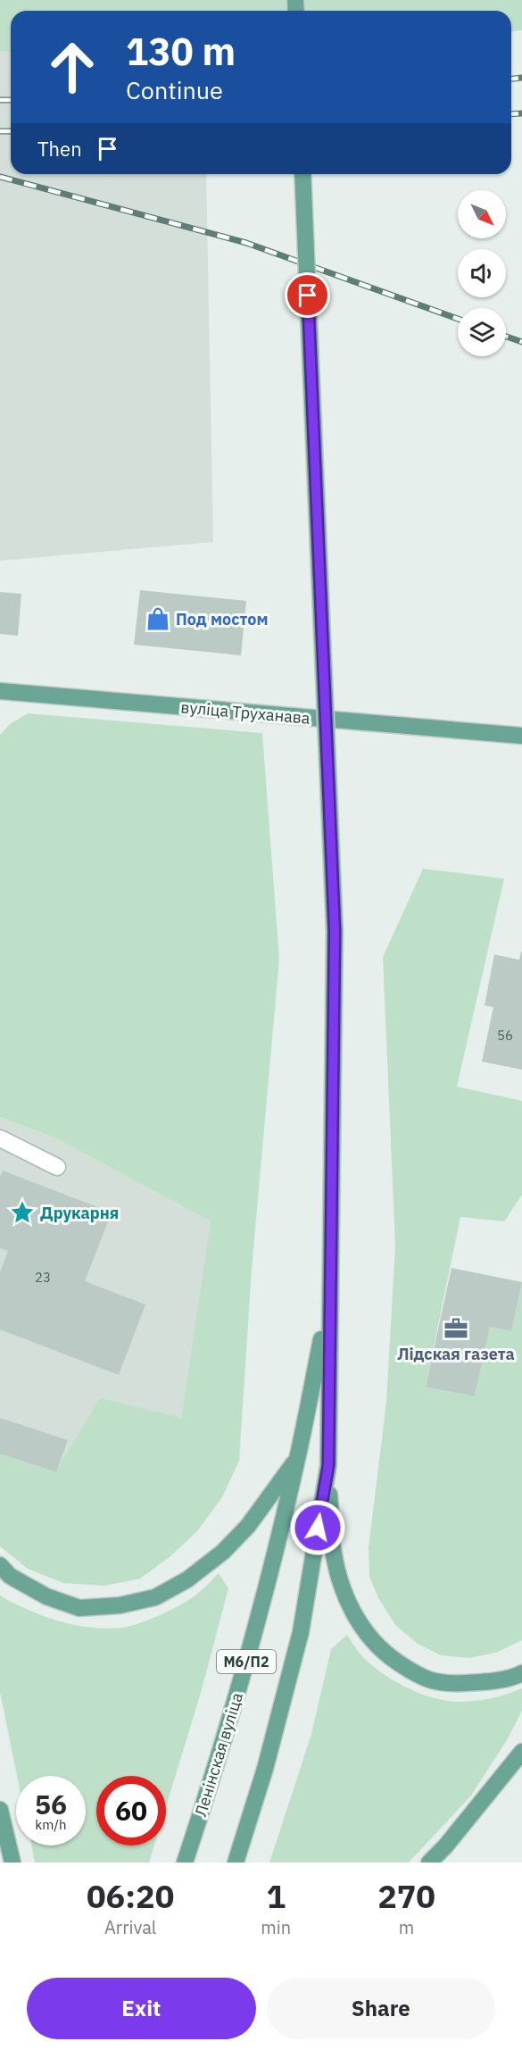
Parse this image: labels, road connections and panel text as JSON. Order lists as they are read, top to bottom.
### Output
{
  "streets": {
    "main road": ["вуліца Труханава", "М6/П2", "Ленінская вуліца"]
  },
  "places": {
    "shop": ["Под мостом"],
    "place": ["Друкарня"],
    "office": ["Лідская газета"]
  },
  "house_numbers": ["56", "23"],
  "north": "bottom right",
  "page": {
    "turn": ["130 m", "Continue"],
    "then": "Then",
    "speed": "56 km/h",
    "limit": "60",
    "eta": [
      "06:20",
      "Arrival",
      "1",
      "min",
      "270",
      "m"
    ],
    "buttons": ["Exit", "Share"]
  }
}
